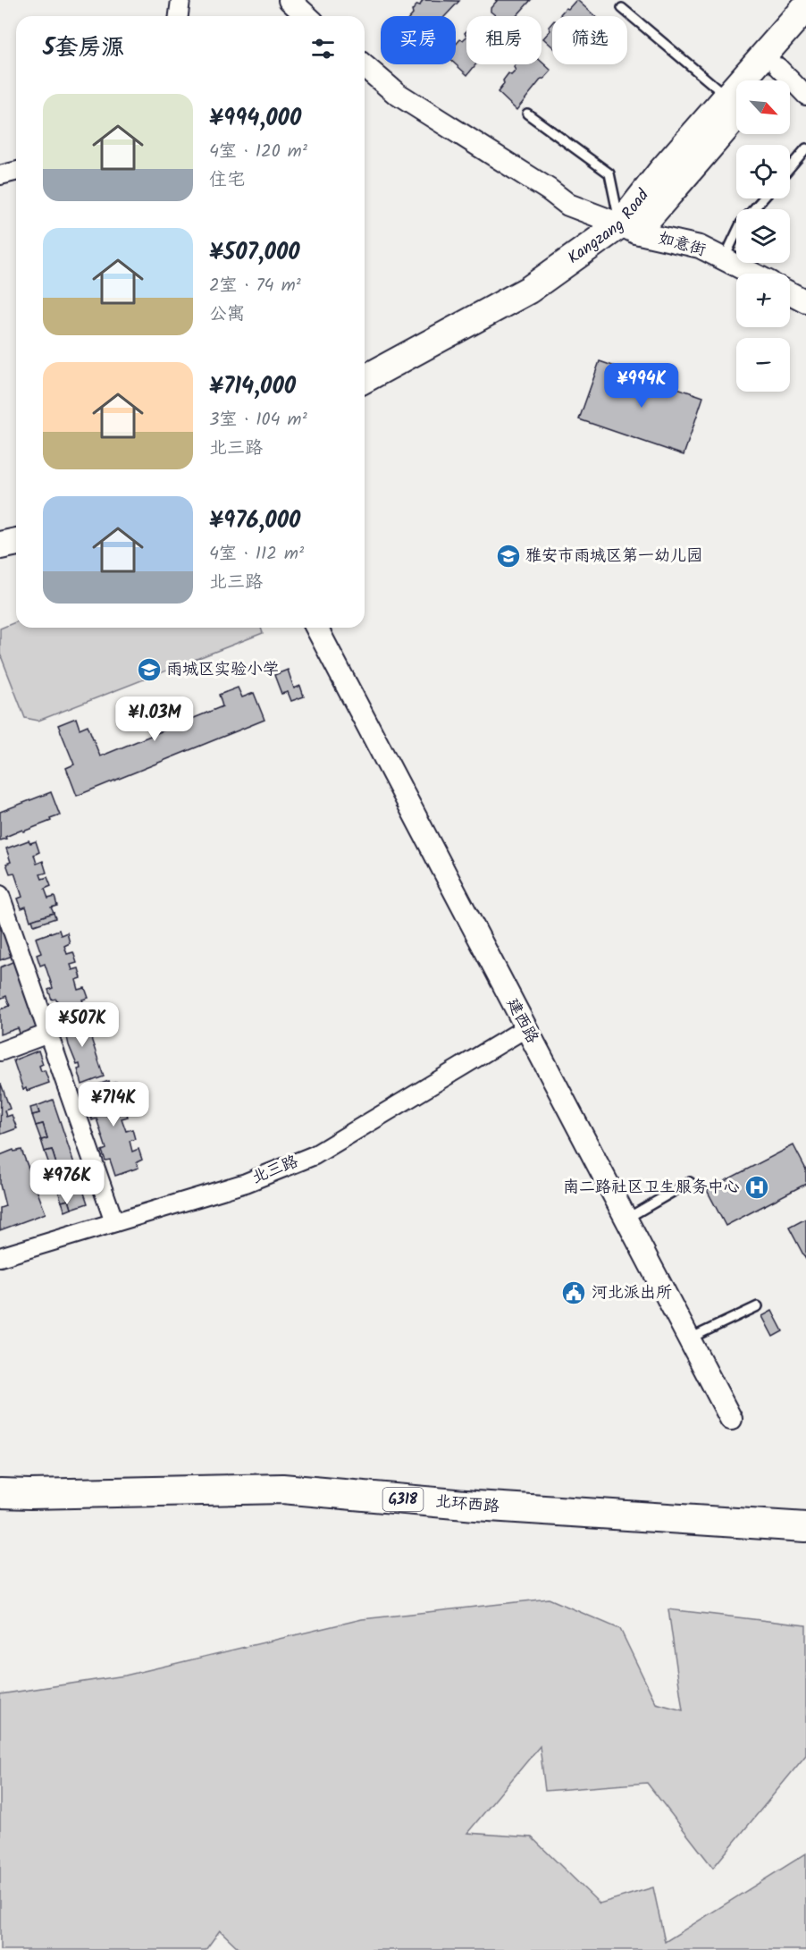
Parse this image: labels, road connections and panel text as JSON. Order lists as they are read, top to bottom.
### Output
{
  "streets": {
    "highway": ["G318", "北环西路"],
    "main road": ["Kangzang Road"],
    "street": ["如意街", "建西路", "北三路"]
  },
  "crossings": [
    ["Kangzang Road", "如意街"],
    ["建西路", "北三路"]
  ],
  "places": {
    "school or university": ["雅安市雨城区第一幼儿园", "雨城区实验小学"],
    "hospital": ["南二路社区卫生服务中心"],
    "public building": ["河北派出所"]
  },
  "north": "bottom right",
  "page": {
    "chip": ["买房", "租房", "筛选"],
    "heading": "5套房源",
    "map_buttons": ["+", "−"],
    "list": [
      {
        "name": "¥994,000",
        "note": "4室 · 120 m² · 住宅"
      },
      {
        "name": "¥507,000",
        "note": "2室 · 74 m² · 公寓"
      },
      {
        "name": "¥714,000",
        "note": "3室 · 104 m² · 北三路"
      },
      {
        "name": "¥976,000",
        "note": "4室 · 112 m² · 北三路"
      }
    ],
    "price": [
      "¥994K",
      "¥1.03M",
      "¥507K",
      "¥714K",
      "¥976K"
    ]
  }
}
